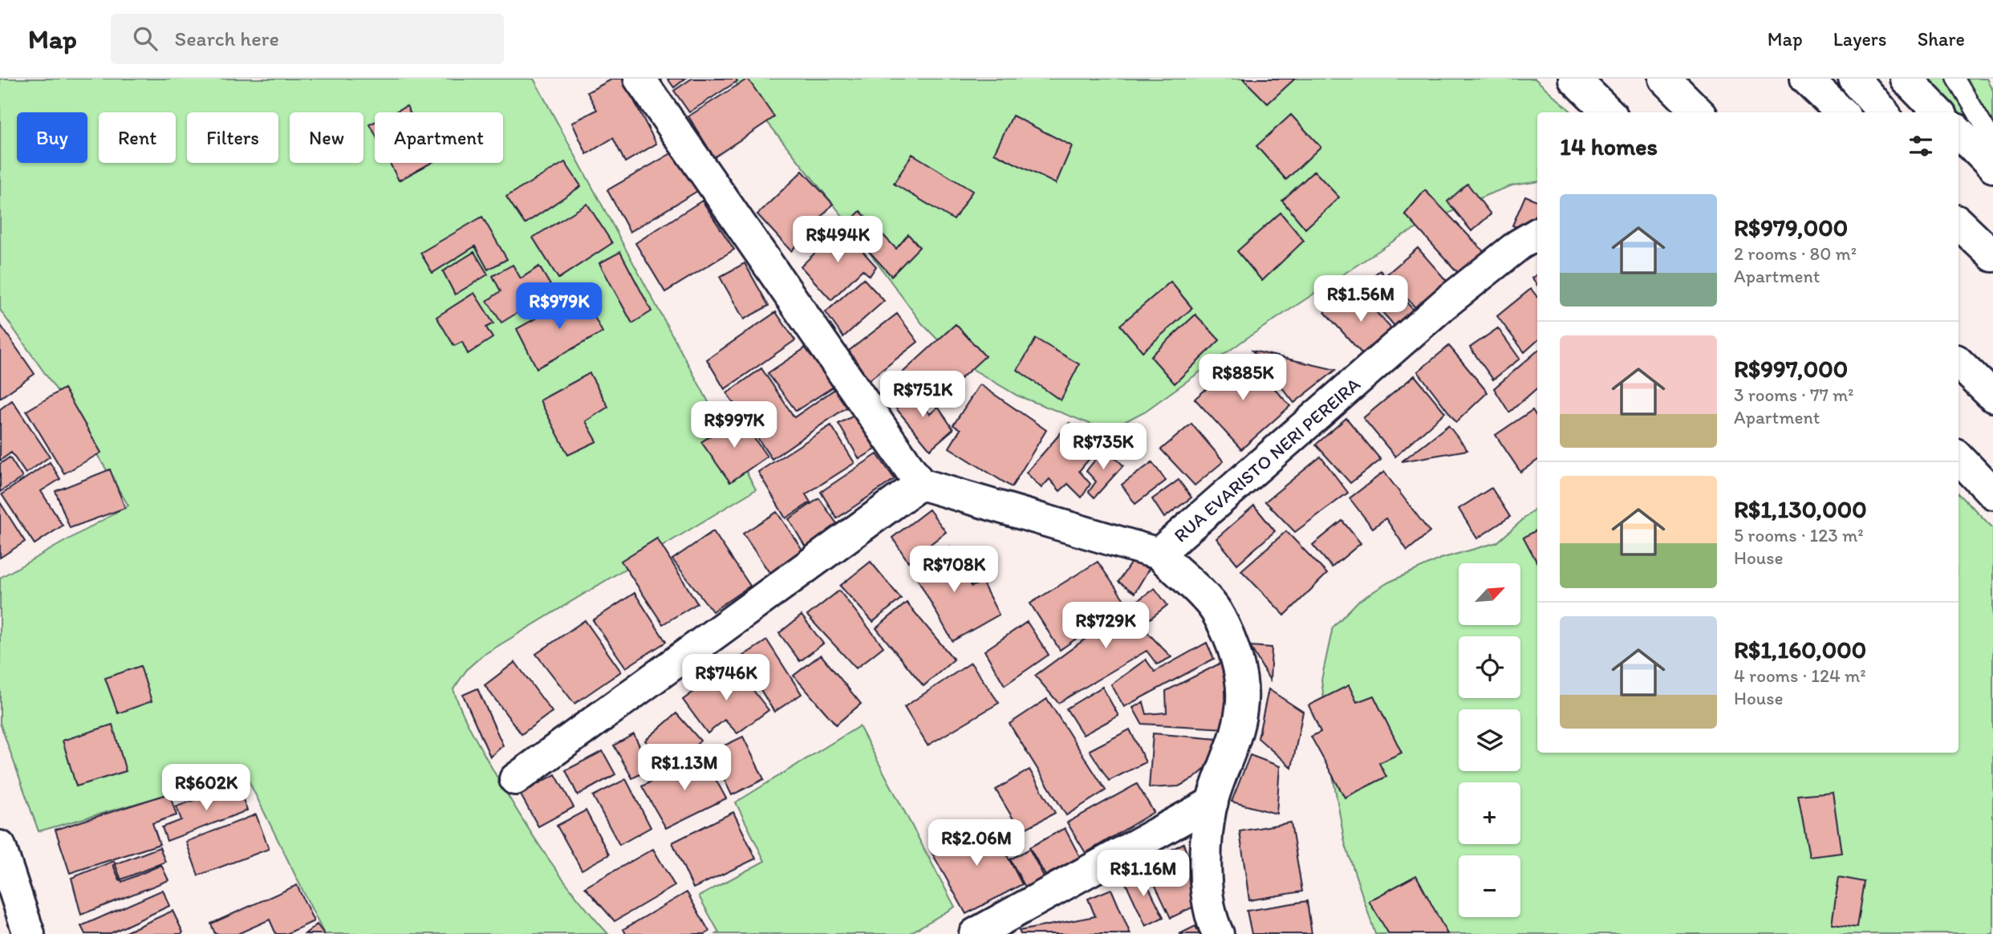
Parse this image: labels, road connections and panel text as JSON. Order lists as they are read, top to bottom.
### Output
{
  "streets": {
    "main road": ["RUA EVARISTO NERI PEREIRA"]
  },
  "north": "top right",
  "page": {
    "header": "Map",
    "search": "Search here",
    "nav": ["Map", "Layers", "Share"],
    "chip": [
      "Buy",
      "Rent",
      "Filters",
      "New",
      "Apartment"
    ],
    "heading": "14 homes",
    "list": [
      {
        "name": "R$979,000",
        "note": "2 rooms · 80 m² · Apartment"
      },
      {
        "name": "R$997,000",
        "note": "3 rooms · 77 m² · Apartment"
      },
      {
        "name": "R$1,130,000",
        "note": "5 rooms · 123 m² · House"
      },
      {
        "name": "R$1,160,000",
        "note": "4 rooms · 124 m² · House"
      }
    ],
    "price": [
      "R$494K",
      "R$1.56M",
      "R$979K",
      "R$885K",
      "R$751K",
      "R$997K",
      "R$735K",
      "R$708K",
      "R$729K",
      "R$746K",
      "R$1.13M",
      "R$602K",
      "R$2.06M",
      "R$1.16M"
    ],
    "map_buttons": ["+", "−"]
  }
}
